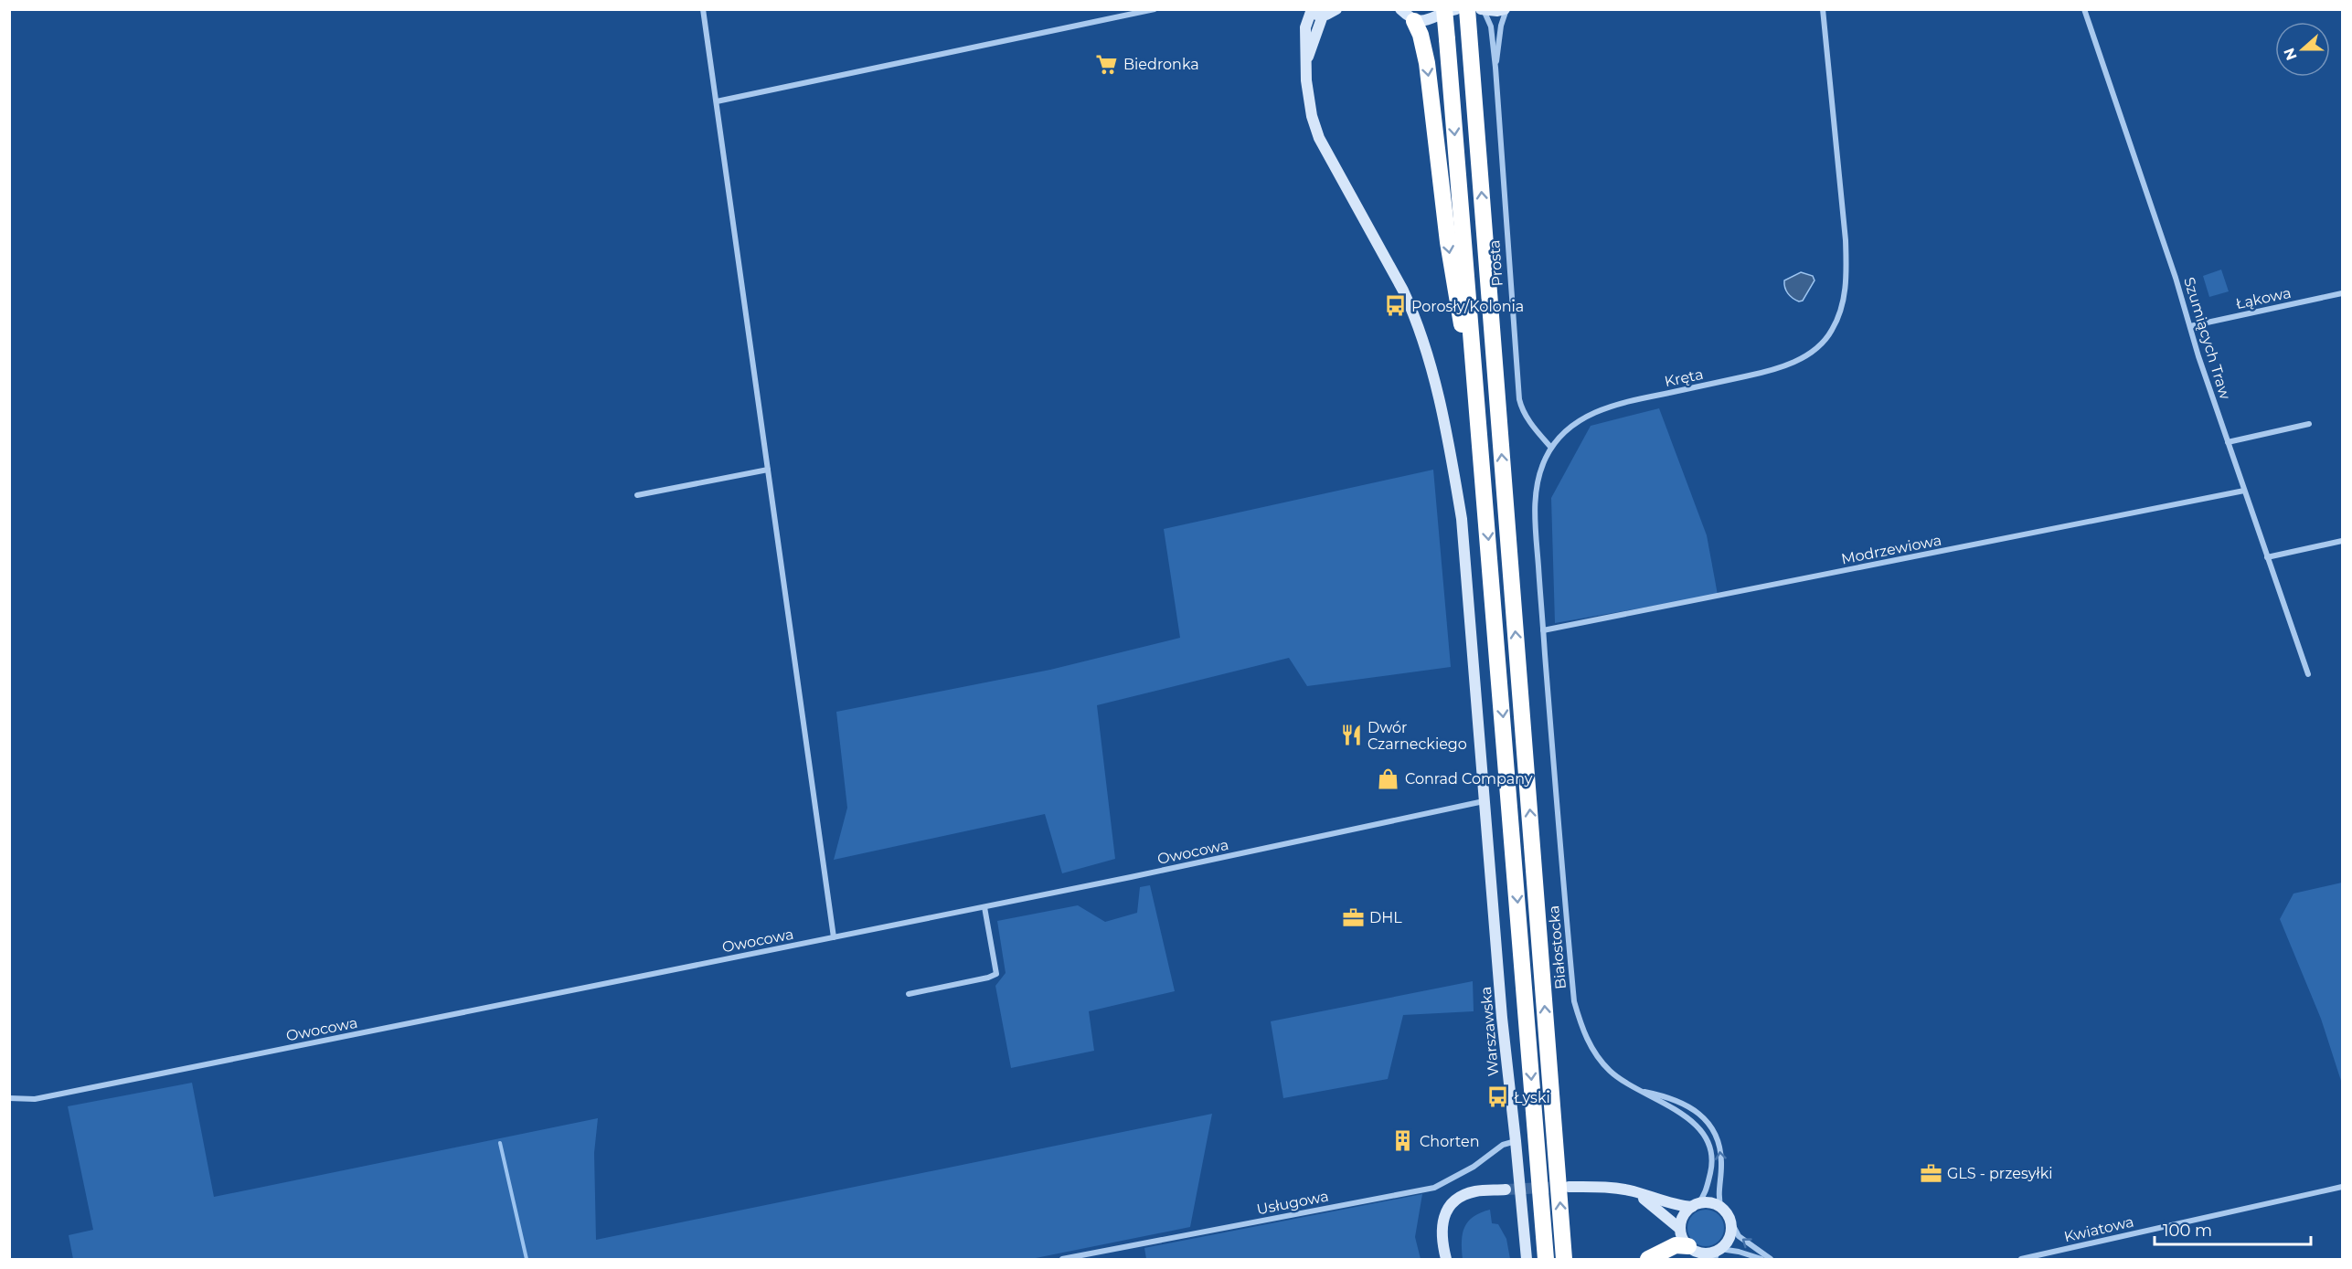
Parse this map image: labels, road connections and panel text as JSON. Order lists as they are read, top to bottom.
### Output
{
  "streets": {
    "street": [
      "Prosta",
      "Łąkowa",
      "Szumiących Traw",
      "Kręta",
      "Modrzewiowa",
      "Owocowa",
      "Białostocka",
      "Warszawska",
      "Usługowa",
      "Kwiatowa"
    ]
  },
  "crossings": [
    ["Prosta", "Kręta"],
    ["Łąkowa", "Szumiących Traw"],
    ["Szumiących Traw", "Modrzewiowa"],
    ["Kręta", "Modrzewiowa"],
    ["Kręta", "Białostocka"],
    ["Owocowa", "Warszawska"],
    ["Warszawska", "Usługowa"]
  ],
  "places": {
    "supermarket": ["Biedronka"],
    "bus stop": ["Porosły/Kolonia", "Łyski"],
    "restaurant": ["Dwór Czarneckiego"],
    "shop": ["Conrad Company"],
    "office": ["DHL", "GLS - przesyłki"],
    "building": ["Chorten"]
  },
  "scale_bar": "100 m",
  "north": "left"
}
